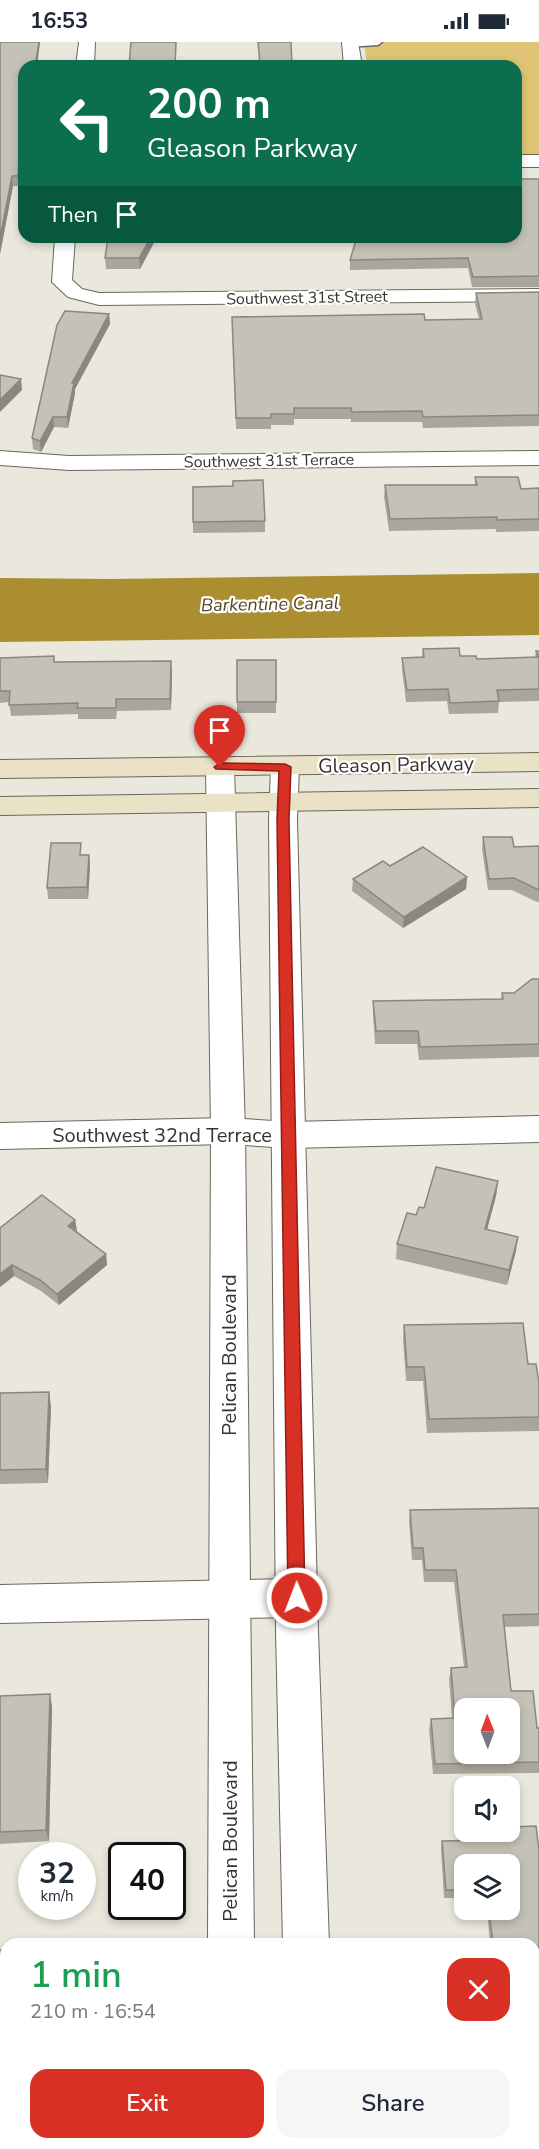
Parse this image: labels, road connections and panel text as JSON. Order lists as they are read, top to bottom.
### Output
{
  "streets": {
    "main road": ["Gleason Parkway"],
    "street": [
      "Southwest 31st Street",
      "Southwest 31st Terrace",
      "Southwest 32nd Terrace",
      "Pelican Boulevard"
    ]
  },
  "crossings": [
    ["Gleason Parkway", "Pelican Boulevard"],
    ["Southwest 32nd Terrace", "Pelican Boulevard"]
  ],
  "water": ["Barkentine Canal"],
  "north": "top",
  "page": {
    "status": "16:53",
    "turn": ["200 m", "Gleason Parkway"],
    "then": "Then",
    "speed": "32 km/h",
    "limit": "40",
    "heading": ["1 min", "210 m · 16:54"],
    "buttons": ["Exit", "Share"]
  }
}
